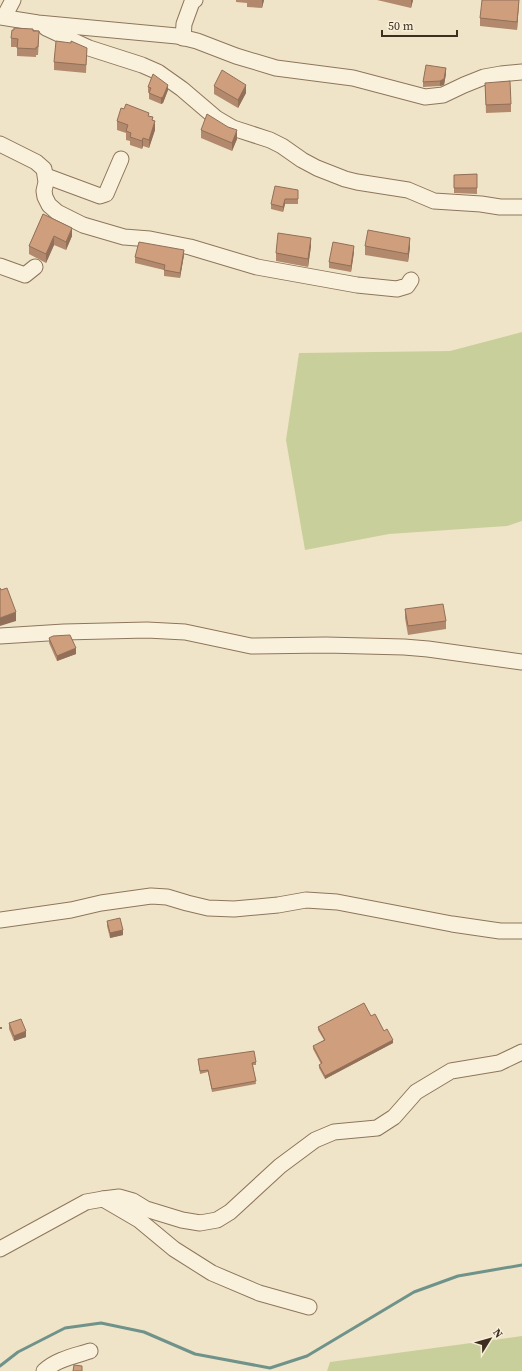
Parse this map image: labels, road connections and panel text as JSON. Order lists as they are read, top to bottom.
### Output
{
  "scale_bar": "50 m",
  "north": "top right"
}
